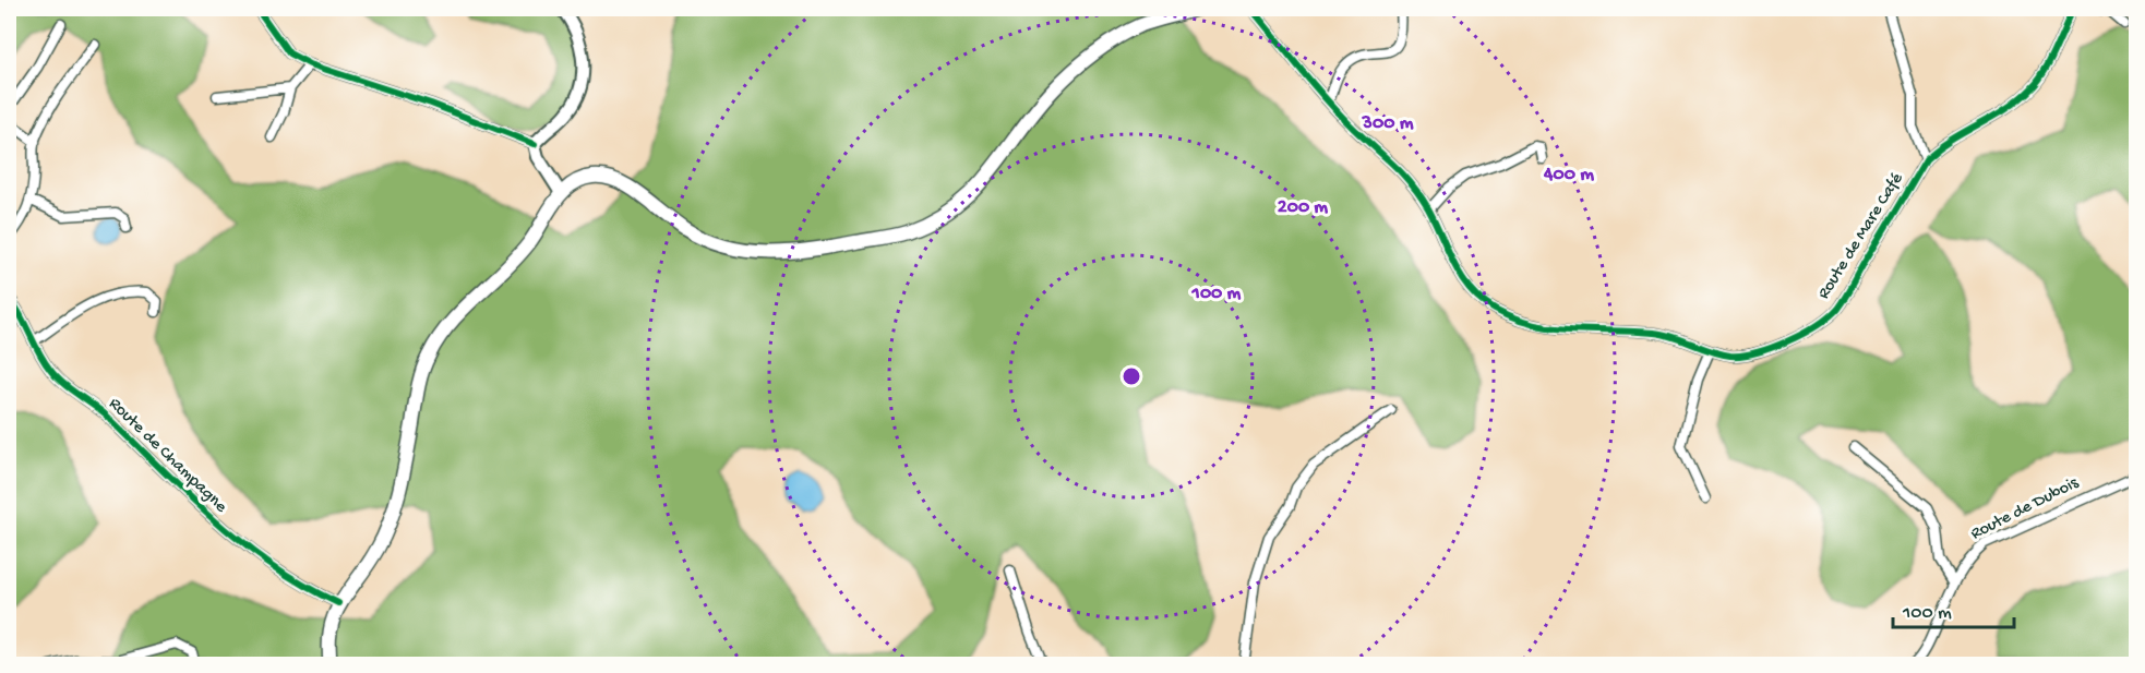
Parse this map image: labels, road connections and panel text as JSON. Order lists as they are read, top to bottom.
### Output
{
  "streets": {
    "street": ["Route de Mare Café", "Route de Champagne", "Route de Dubois"]
  },
  "scale_bar": "100 m",
  "rings": [
    "300 m",
    "400 m",
    "200 m",
    "100 m"
  ]
}
